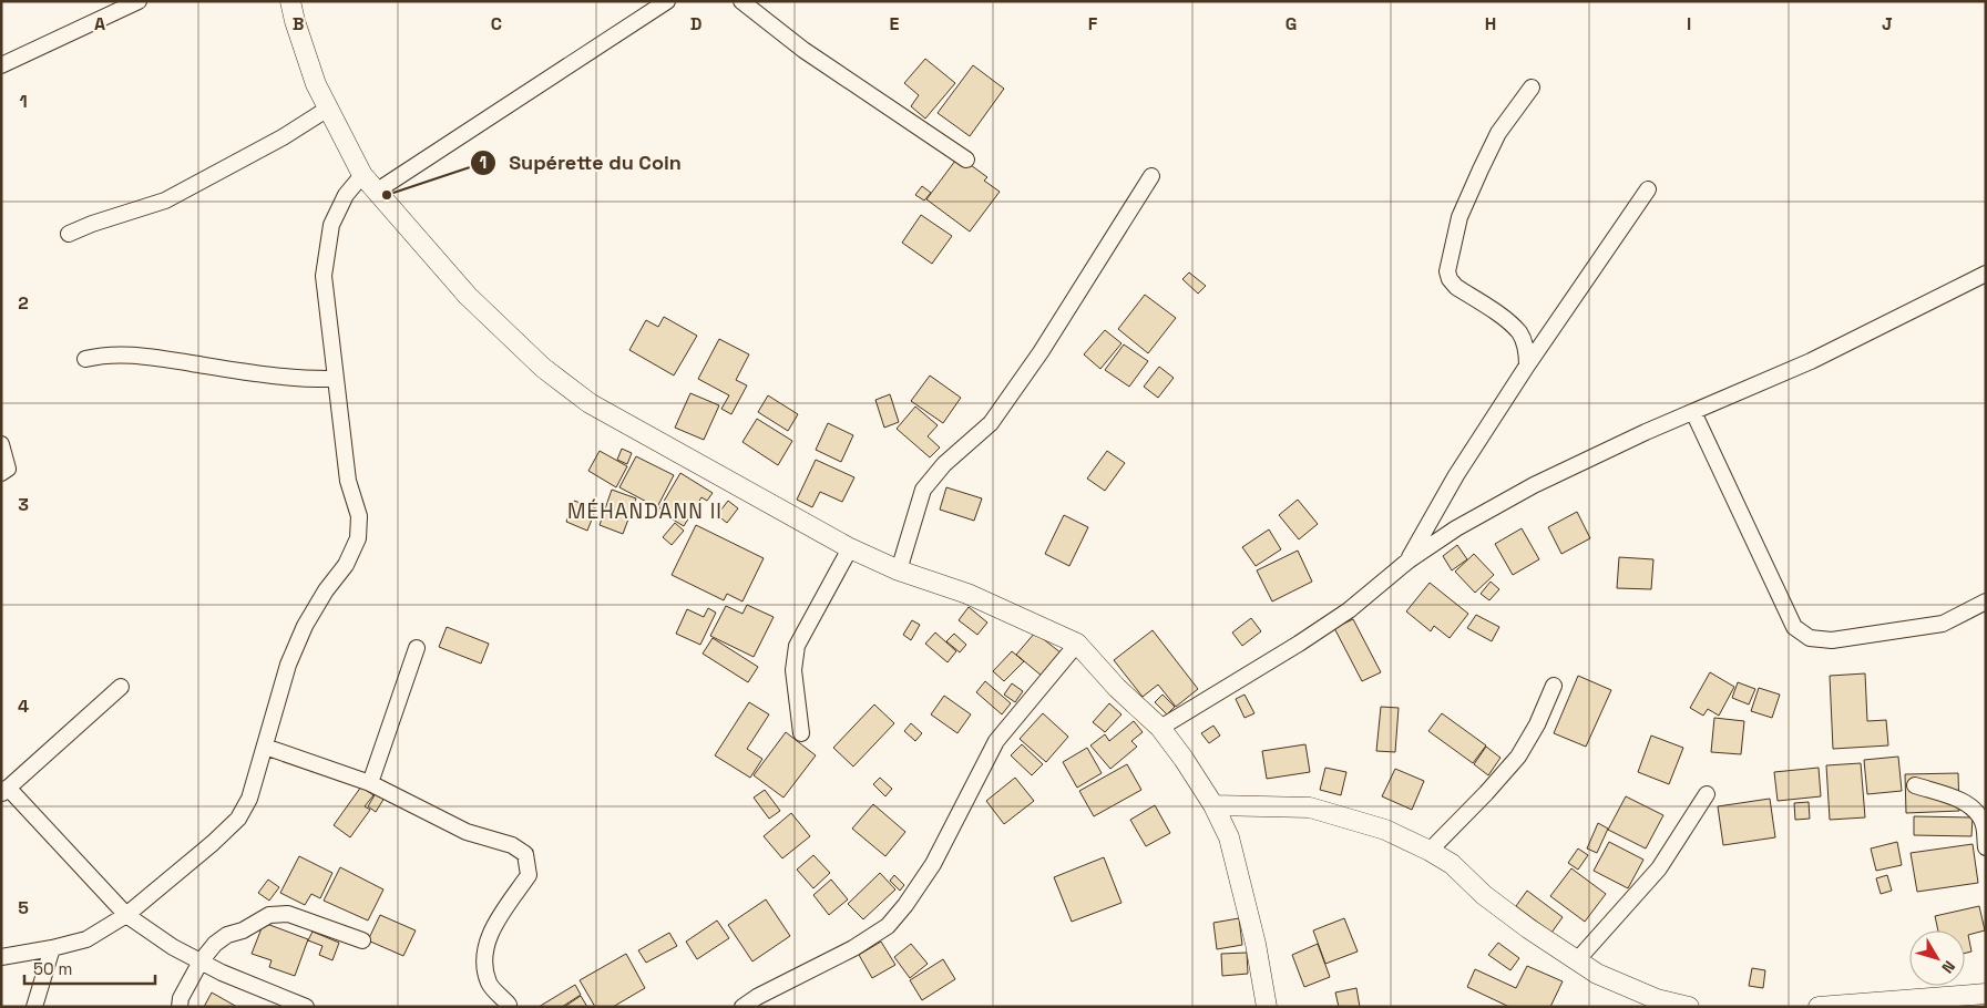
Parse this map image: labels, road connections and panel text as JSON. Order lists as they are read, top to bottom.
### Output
{
  "districts": ["MÉHANDANN II"],
  "places": ["Supérette du Coin"],
  "scale_bar": "50 m",
  "north": "bottom right",
  "grid": {
    "columns": [
      "A",
      "B",
      "C",
      "D",
      "E",
      "F",
      "G",
      "H",
      "I",
      "J"
    ],
    "rows": [
      "1",
      "2",
      "3",
      "4",
      "5"
    ]
  }
}
